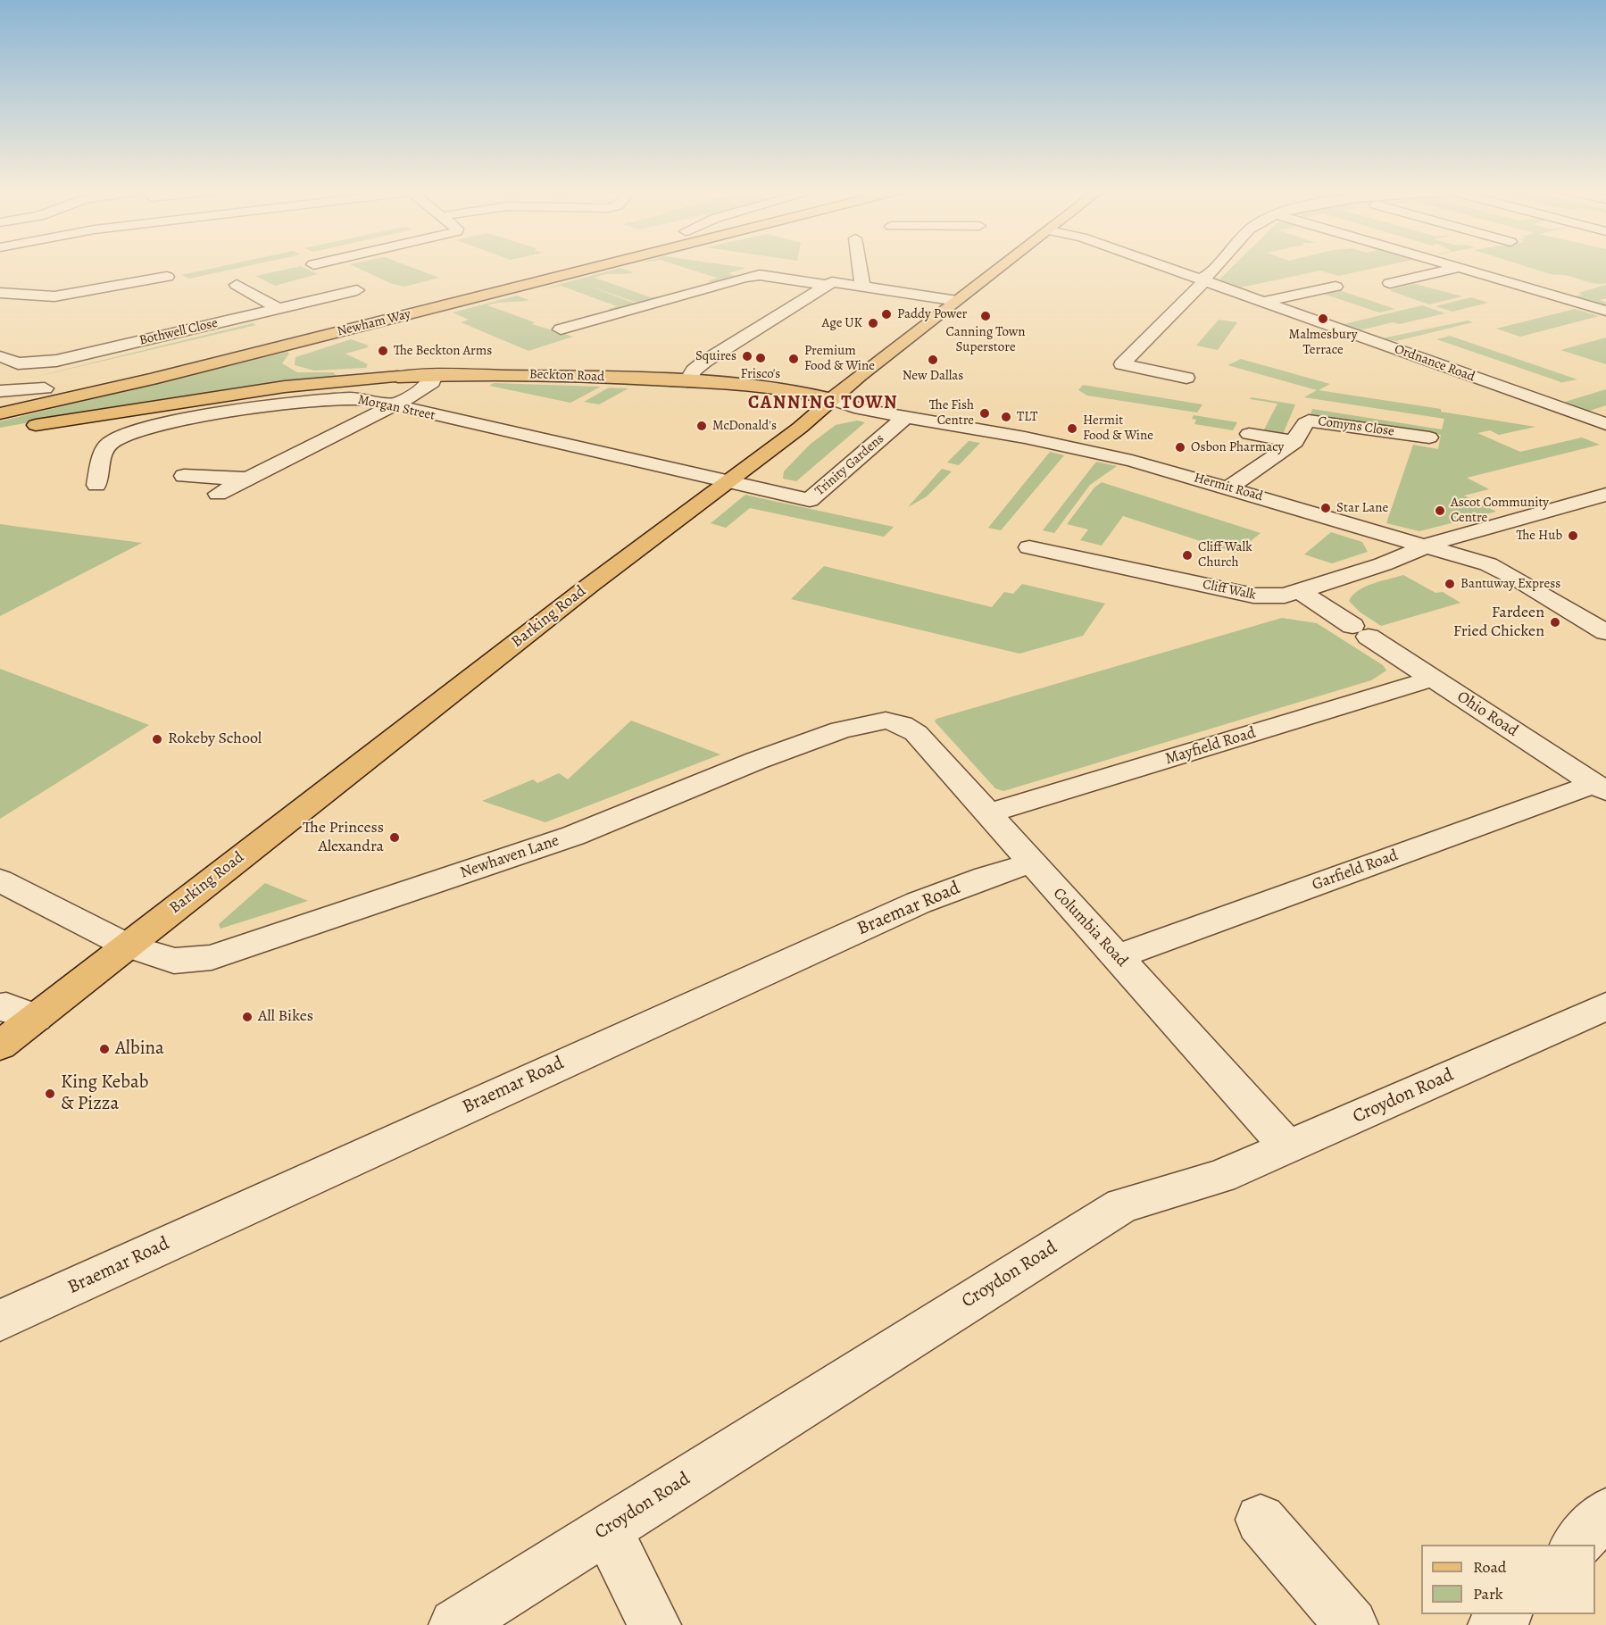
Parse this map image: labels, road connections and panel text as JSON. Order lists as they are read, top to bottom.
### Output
{
  "streets": {
    "main road": ["Newham Way", "Beckton Road", "Barking Road"],
    "street": [
      "Bothwell Close",
      "Ordnance Road",
      "Morgan Street",
      "Comyns Close",
      "Trinity Gardens",
      "Hermit Road",
      "Cliff Walk",
      "Ohio Road",
      "Mayfield Road",
      "Newhaven Lane",
      "Garfield Road",
      "Braemar Road",
      "Columbia Road",
      "Croydon Road"
    ]
  },
  "crossings": [
    ["Beckton Road", "Hermit Road"],
    ["Beckton Road", "Barking Road"],
    ["Morgan Street", "Trinity Gardens"],
    ["Morgan Street", "Barking Road"],
    ["Comyns Close", "Hermit Road"],
    ["Trinity Gardens", "Hermit Road"],
    ["Trinity Gardens", "Barking Road"],
    ["Hermit Road", "Cliff Walk"],
    ["Hermit Road", "Barking Road"],
    ["Cliff Walk", "Ohio Road"],
    ["Barking Road", "Newhaven Lane"],
    ["Ohio Road", "Mayfield Road"],
    ["Ohio Road", "Garfield Road"],
    ["Mayfield Road", "Columbia Road"],
    ["Newhaven Lane", "Columbia Road"],
    ["Garfield Road", "Columbia Road"],
    ["Braemar Road", "Columbia Road"],
    ["Columbia Road", "Croydon Road"]
  ],
  "districts": ["CANNING TOWN"],
  "places": [
    "Paddy Power",
    "Canning Town Superstore",
    "Malmesbury Terrace",
    "Age UK",
    "The Beckton Arms",
    "Squires",
    "Frisco's",
    "Premium Food & Wine",
    "New Dallas",
    "The Fish Centre",
    "TLT",
    "McDonald's",
    "Hermit Food & Wine",
    "Osbon Pharmacy",
    "Star Lane",
    "Ascot Community Centre",
    "The Hub",
    "Cliff Walk Church",
    "Bantuway Express",
    "Fardeen Fried Chicken",
    "Rokeby School",
    "The Princess Alexandra",
    "All Bikes",
    "Albina",
    "King Kebab & Pizza"
  ],
  "legend": ["Road", "Park"]
}
